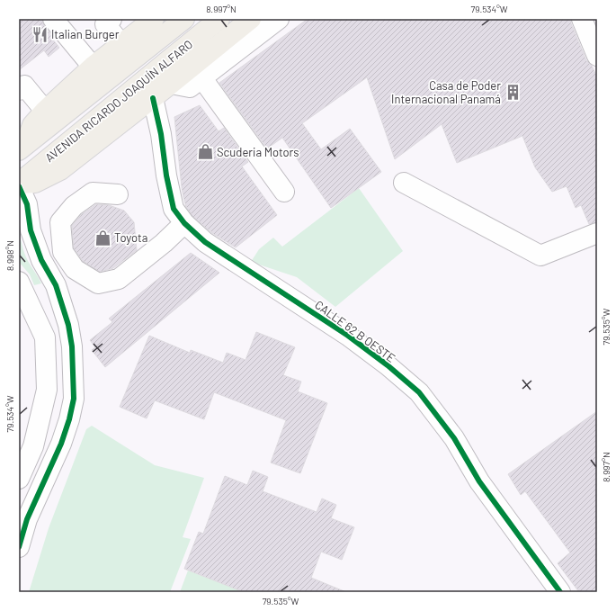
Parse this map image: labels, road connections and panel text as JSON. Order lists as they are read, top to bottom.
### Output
{
  "streets": {
    "main road": ["AVENIDA RICARDO JOAQUÍN ALFARO"],
    "street": ["CALLE 62 B OESTE"]
  },
  "places": {
    "restaurant": ["Italian Burger"],
    "building": ["Casa de Poder Internacional Panamá"],
    "shop": ["Scuderia Motors", "Toyota"]
  },
  "coordinates": [
    "8.997°N",
    "79.534°W",
    "8.998°N",
    "79.535°W"
  ]
}
